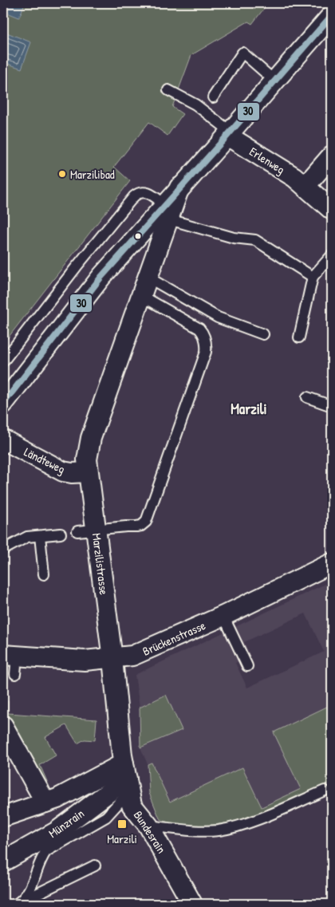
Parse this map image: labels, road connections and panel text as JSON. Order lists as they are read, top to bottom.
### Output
{
  "streets": {
    "street": [
      "Erlenweg",
      "Ländteweg",
      "Marzilistrasse",
      "Brückenstrasse",
      "Münzrain",
      "Bundesrain"
    ]
  },
  "crossings": [
    ["Erlenweg", "Marzilistrasse"],
    ["Ländteweg", "Marzilistrasse"],
    ["Marzilistrasse", "Brückenstrasse"],
    ["Marzilistrasse", "Münzrain"],
    ["Marzilistrasse", "Bundesrain"],
    ["Münzrain", "Bundesrain"]
  ],
  "districts": ["Marzili"],
  "places": {
    "other": ["Marzilibad"],
    "transit": ["Marzili"]
  },
  "lines": ["transit line 30"]
}
